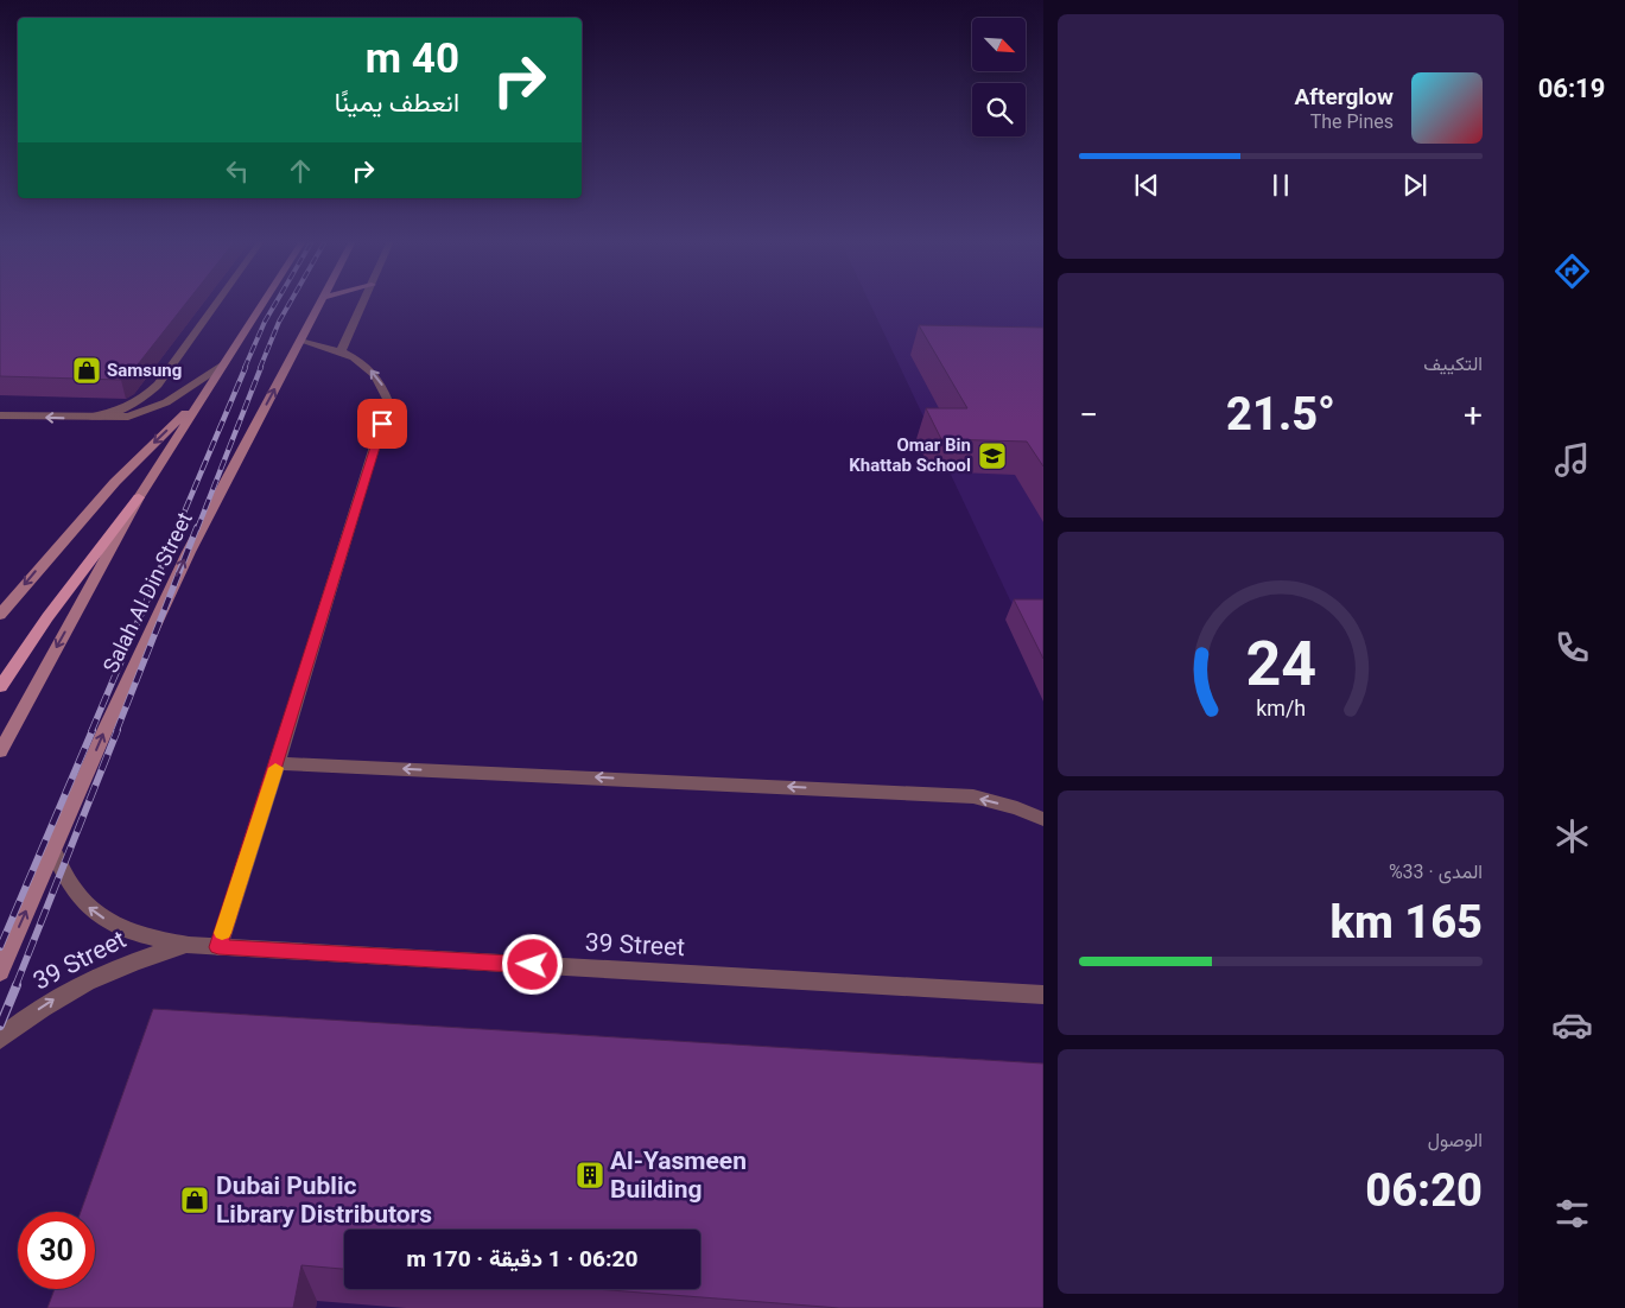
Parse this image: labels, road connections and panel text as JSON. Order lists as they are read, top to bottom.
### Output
{
  "streets": {
    "main road": ["Salah Al Din Street"],
    "street": ["39 Street"]
  },
  "crossings": [
    ["Salah Al Din Street", "39 Street"]
  ],
  "places": {
    "shop": ["Samsung", "Dubai Public Library Distributors"],
    "school or university": ["Omar Bin Khattab School"],
    "building": ["Al-Yasmeen Building"]
  },
  "north": "bottom right",
  "page": {
    "tabs": "06:19",
    "turn": ["40 m", "انعطف يمينًا"],
    "song": ["Afterglow", "The Pines"],
    "tile": [
      "التكييف",
      ["المدى · 33%", "165 km"],
      ["الوصول", "06:20"]
    ],
    "heat": ["−", "21.5°", "+"],
    "limit": "30",
    "trip": "06:20 · 1 دقيقة · 170 m",
    "gauge": ["24", "km/h"]
  }
}
